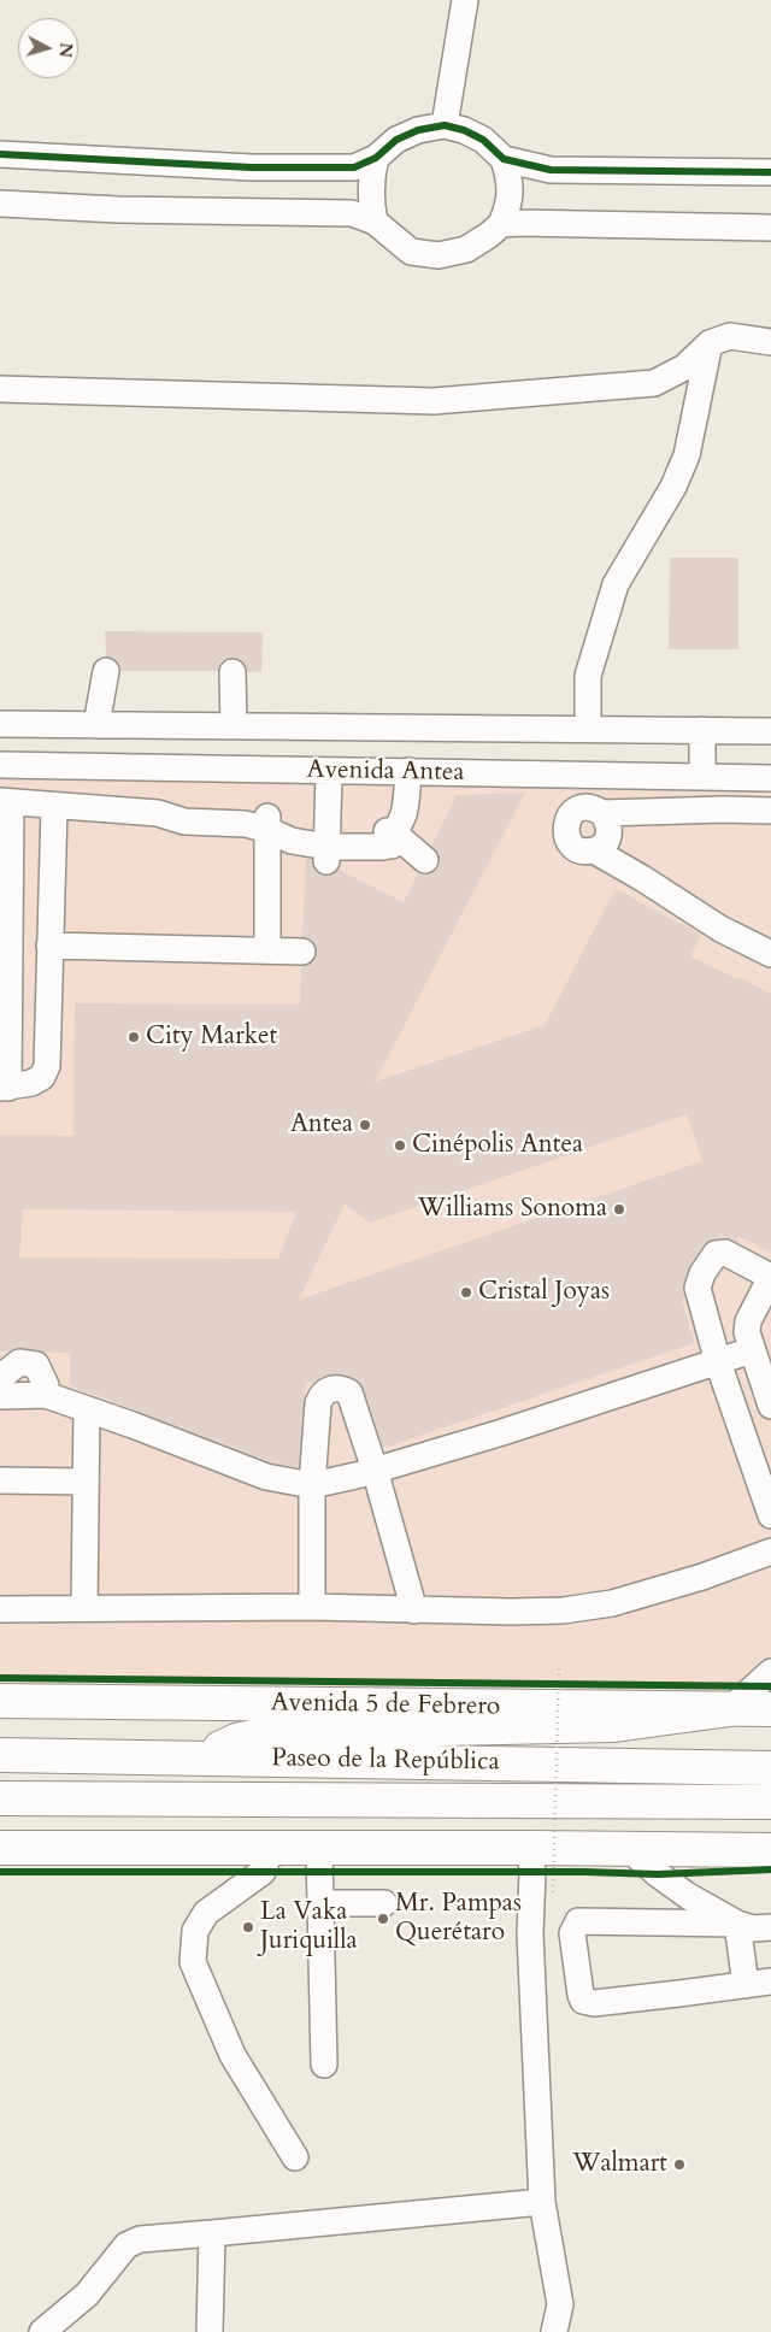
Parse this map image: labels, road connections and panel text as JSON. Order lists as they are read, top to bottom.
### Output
{
  "streets": {
    "main road": ["Avenida 5 de Febrero", "Paseo de la República"],
    "street": ["Avenida Antea"]
  },
  "places": [
    "City Market",
    "Antea",
    "Cinépolis Antea",
    "Williams Sonoma",
    "Cristal Joyas",
    "Mr. Pampas Querétaro",
    "La Vaka Juriquilla",
    "Walmart"
  ],
  "north": "right"
}
